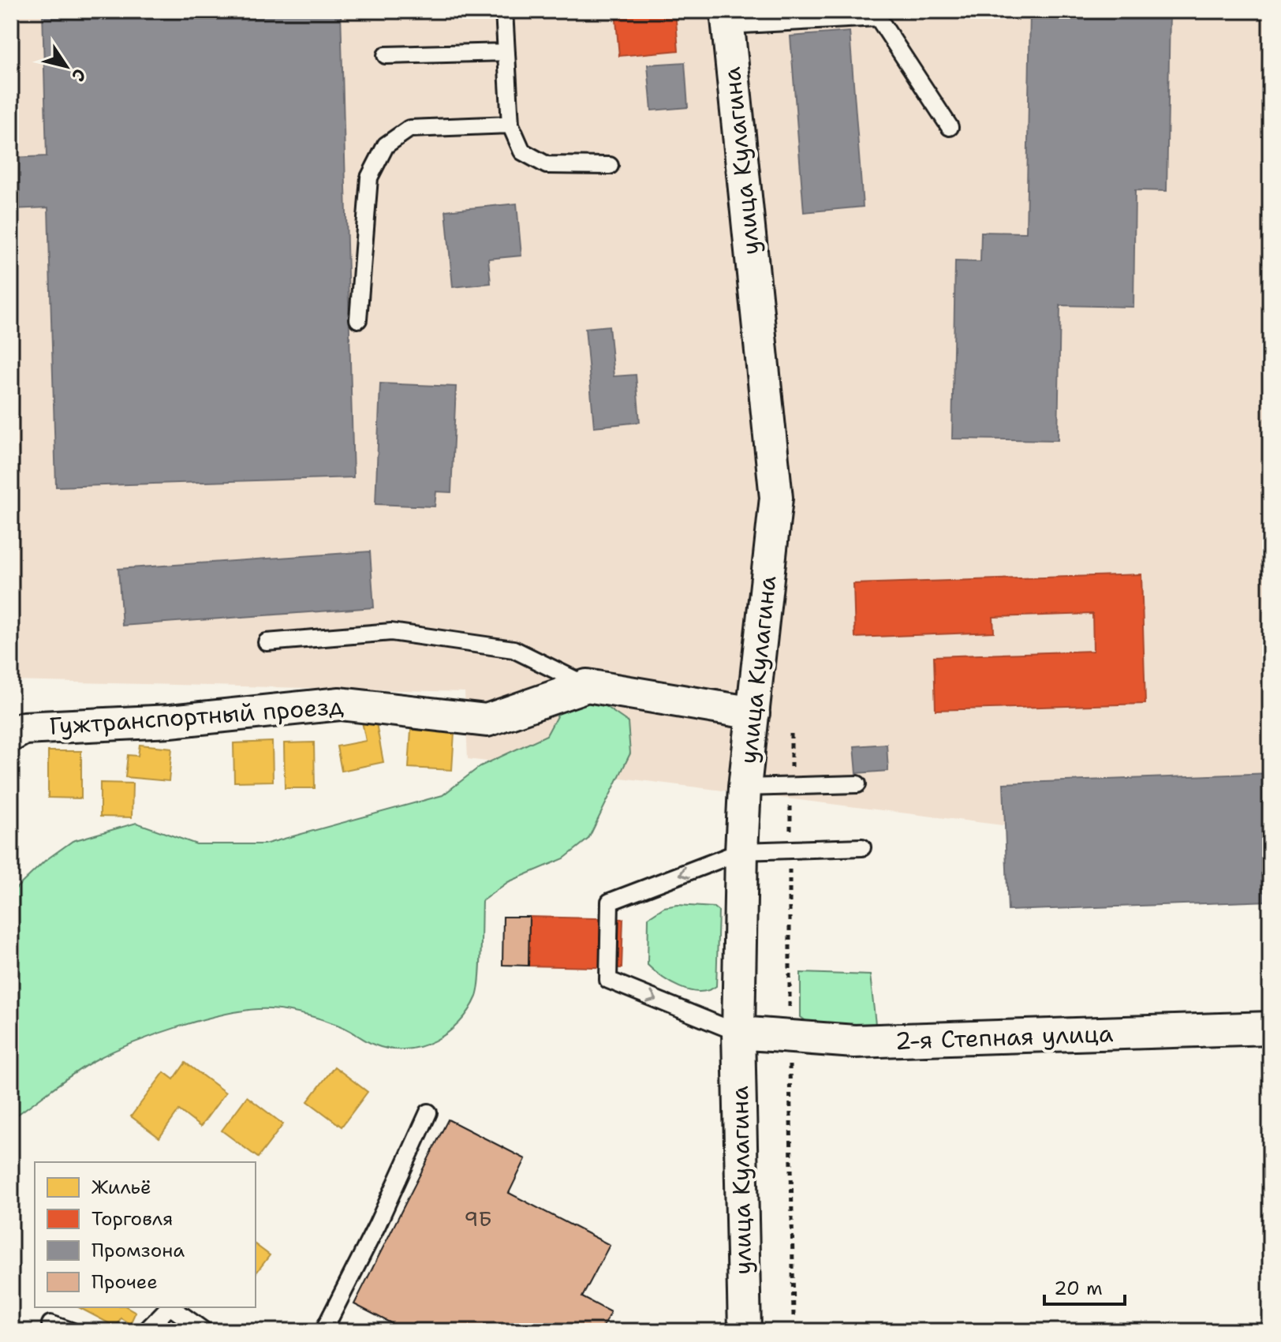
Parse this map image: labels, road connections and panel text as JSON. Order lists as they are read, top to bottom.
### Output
{
  "streets": {
    "street": ["улица Кулагина", "Гужтранспортный проезд", "2-я Степная улица"]
  },
  "crossings": [
    ["улица Кулагина", "Гужтранспортный проезд"],
    ["улица Кулагина", "2-я Степная улица"]
  ],
  "house_numbers": ["9Б"],
  "legend": [
    "Жильё",
    "Торговля",
    "Промзона",
    "Прочее"
  ],
  "scale_bar": "20 m",
  "north": "bottom right"
}
